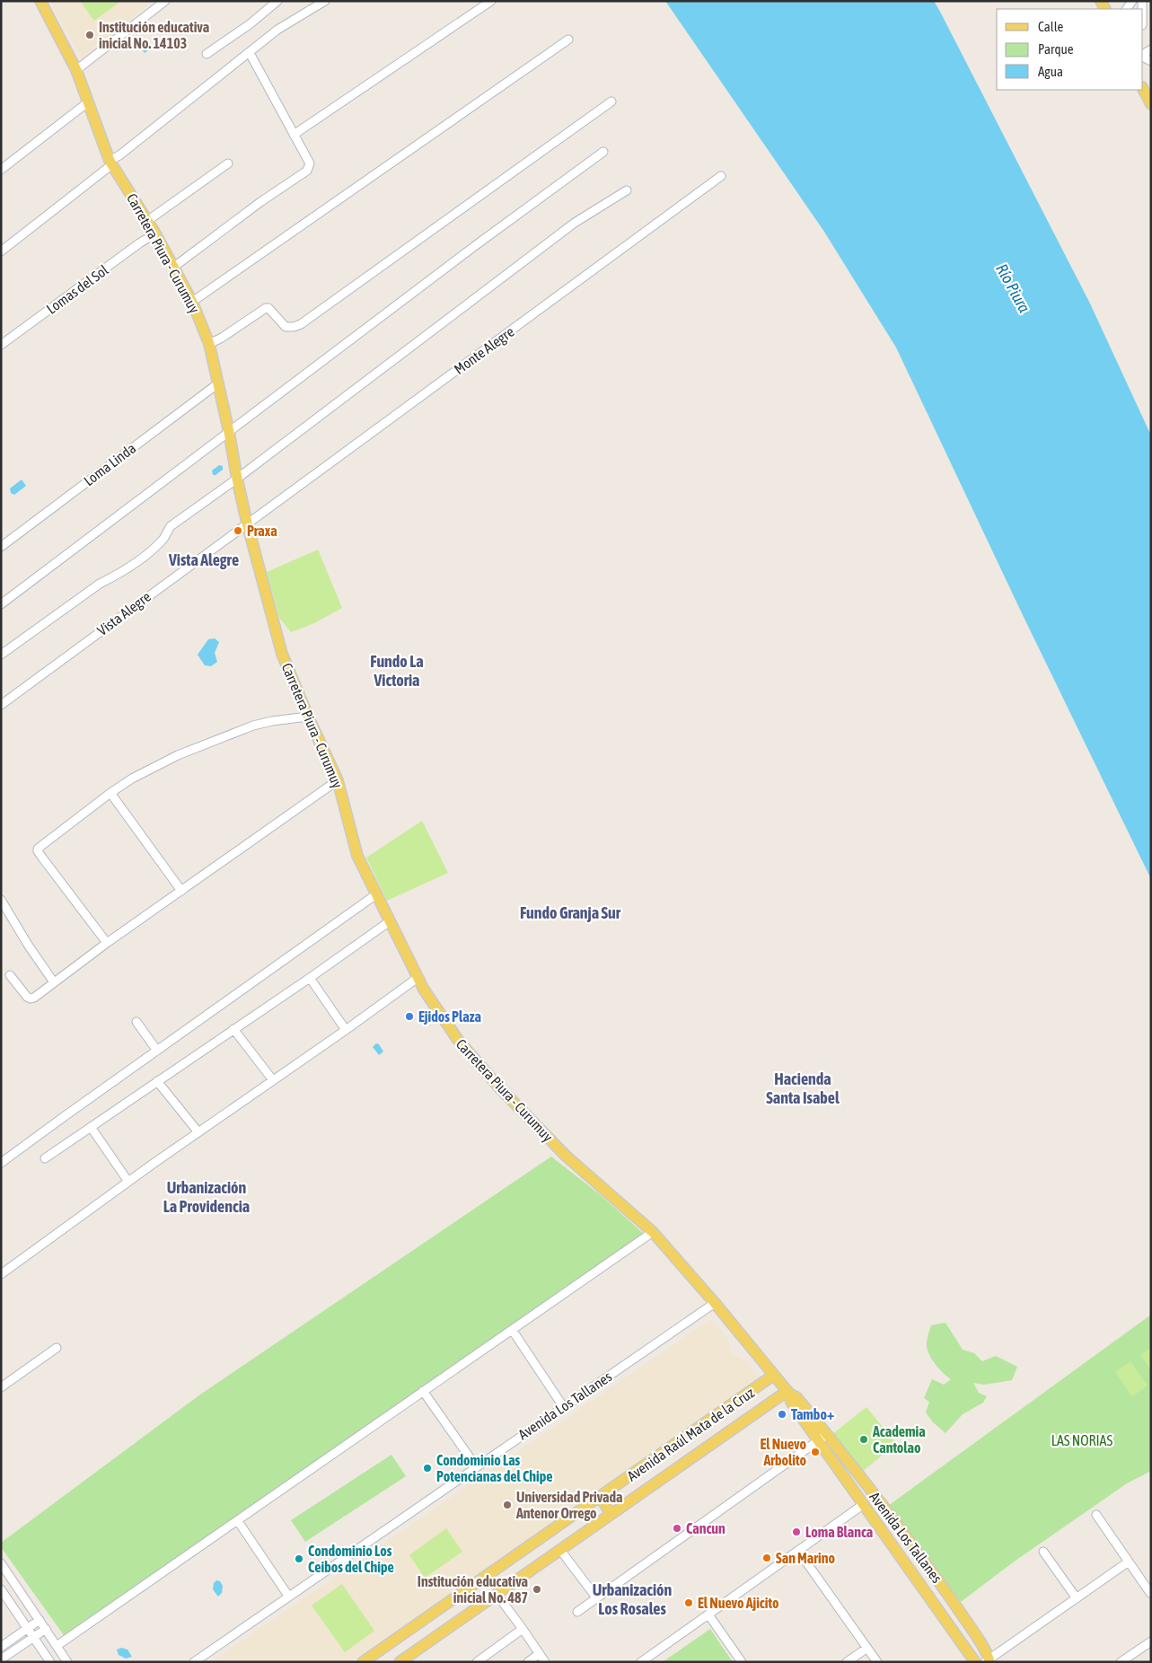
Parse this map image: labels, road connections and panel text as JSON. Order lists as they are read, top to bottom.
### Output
{
  "streets": {
    "main road": ["Carretera Piura - Curumuy", "Avenida Los Tallanes", "Avenida Raúl Mata de la Cruz"],
    "street": [
      "Lomas del Sol",
      "Monte Alegre",
      "Loma Linda",
      "Vista Alegre"
    ]
  },
  "crossings": [
    ["Carretera Piura - Curumuy", "Lomas del Sol"],
    ["Carretera Piura - Curumuy", "Monte Alegre"],
    ["Carretera Piura - Curumuy", "Loma Linda"],
    ["Carretera Piura - Curumuy", "Vista Alegre"],
    ["Carretera Piura - Curumuy", "Avenida Los Tallanes"],
    ["Carretera Piura - Curumuy", "Avenida Raúl Mata de la Cruz"],
    ["Monte Alegre", "Vista Alegre"],
    ["Avenida Los Tallanes", "Avenida Raúl Mata de la Cruz"]
  ],
  "districts": [
    "Vista Alegre",
    "Fundo La Victoria",
    "Fundo Granja Sur",
    "Hacienda Santa Isabel",
    "Urbanización La Providencia",
    "Urbanización Los Rosales"
  ],
  "water": ["Río Piura"],
  "parks": ["LAS NORIAS"],
  "places": [
    "Institución educativa inicial No. 14103",
    "Praxa",
    "Ejidos Plaza",
    "Tambo+",
    "Academia Cantolao",
    "El Nuevo Arbolito",
    "Condominio Las Potencianas del Chipe",
    "Universidad Privada Antenor Orrego",
    "Cancun",
    "Loma Blanca",
    "San Marino",
    "Condominio Los Ceibos del Chipe",
    "Institución educativa inicial No. 487",
    "El Nuevo Ajicito"
  ],
  "legend": ["Calle", "Parque", "Agua"]
}
